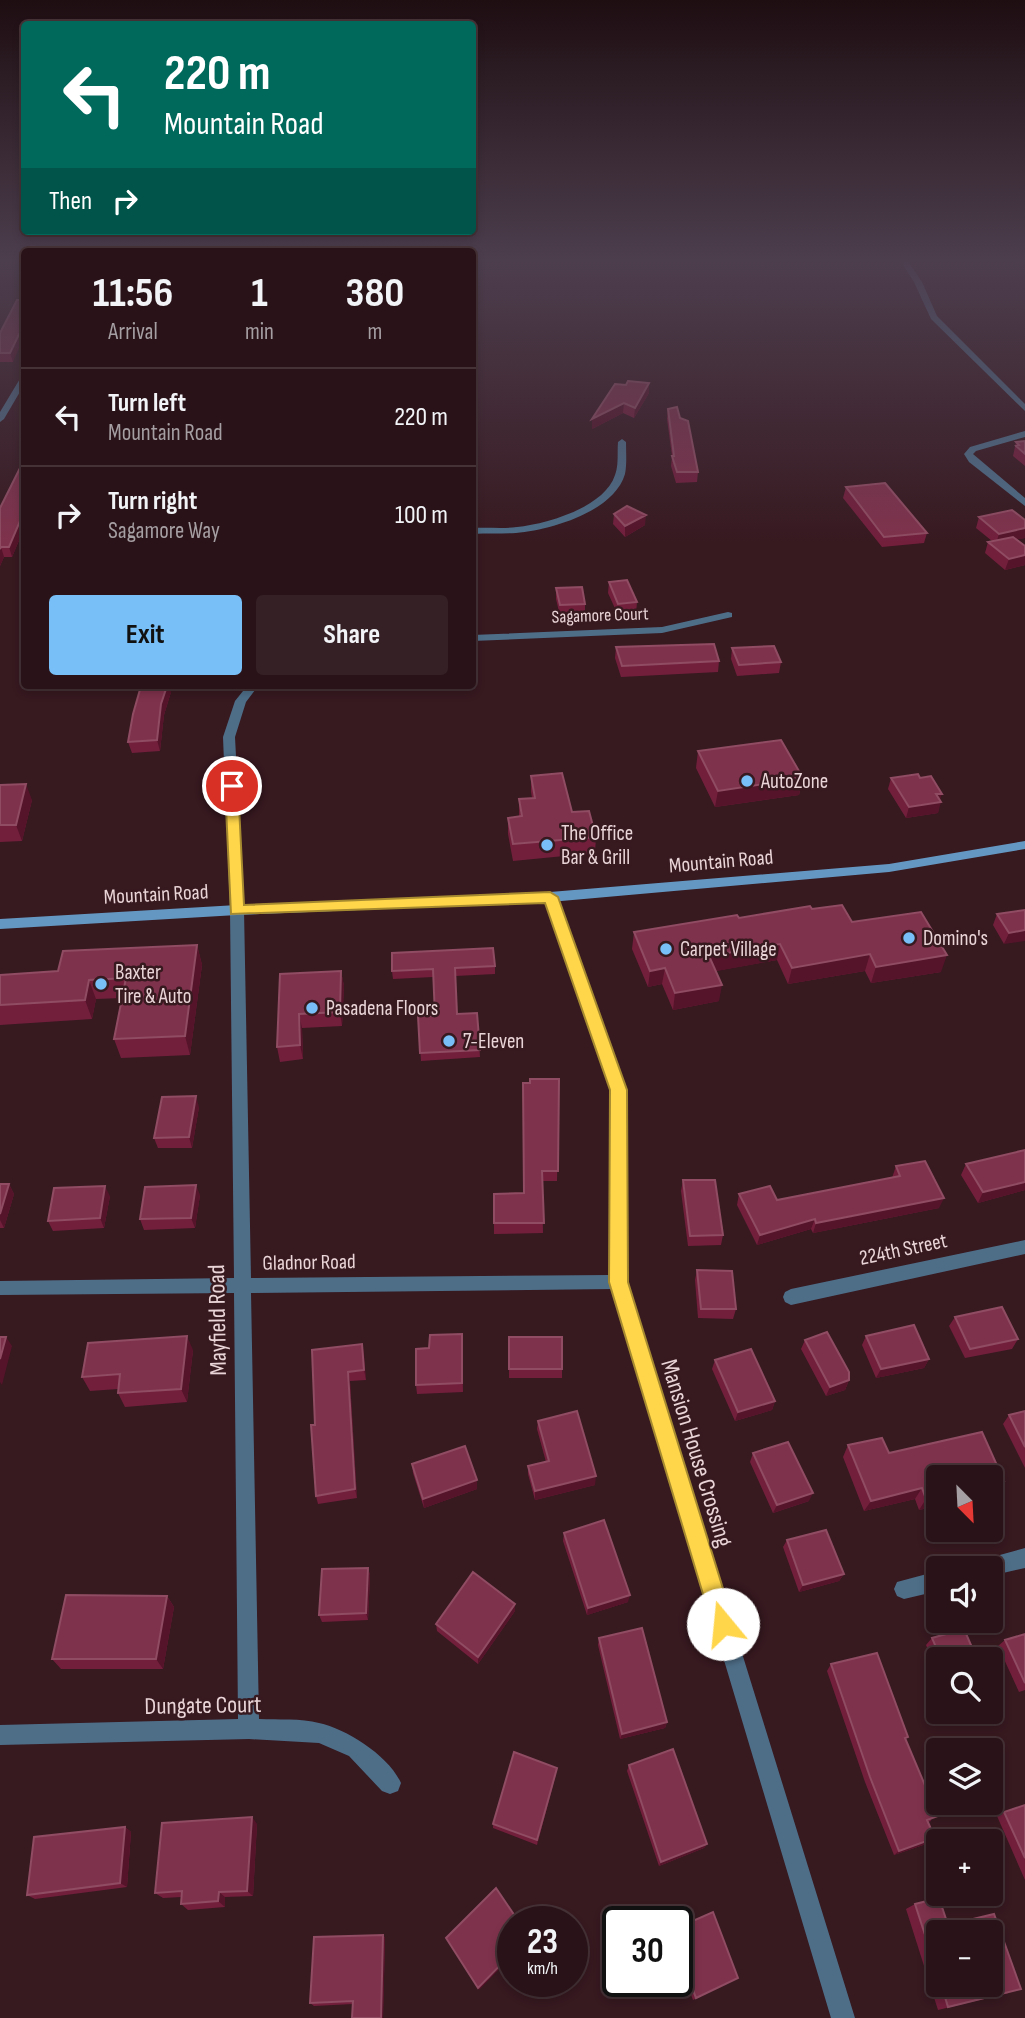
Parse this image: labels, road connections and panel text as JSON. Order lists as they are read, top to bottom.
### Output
{
  "streets": {
    "main road": ["Mountain Road"],
    "street": [
      "Sagamore Court",
      "224th Street",
      "Gladnor Road",
      "Mayfield Road",
      "Mansion House Crossing",
      "Dungate Court"
    ]
  },
  "crossings": [
    ["Mountain Road", "Mayfield Road"],
    ["Mountain Road", "Mansion House Crossing"],
    ["Gladnor Road", "Mayfield Road"],
    ["Gladnor Road", "Mansion House Crossing"],
    ["Mayfield Road", "Dungate Court"]
  ],
  "places": [
    "AutoZone",
    "The Office Bar & Grill",
    "Domino's",
    "Carpet Village",
    "Baxter Tire & Auto",
    "Pasadena Floors",
    "7-Eleven"
  ],
  "north": "bottom right",
  "page": {
    "turn": ["220 m", "Mountain Road"],
    "then": "Then",
    "eta": [
      "11:56",
      "Arrival",
      "1",
      "min",
      "380",
      "m"
    ],
    "list": [
      {
        "name": "Turn left",
        "note": "Mountain Road",
        "value": "220 m"
      },
      {
        "name": "Turn right",
        "note": "Sagamore Way",
        "value": "100 m"
      }
    ],
    "buttons": ["Exit", "Share"],
    "map_buttons": ["+", "−"],
    "speed": "23 km/h",
    "limit": "30"
  }
}
